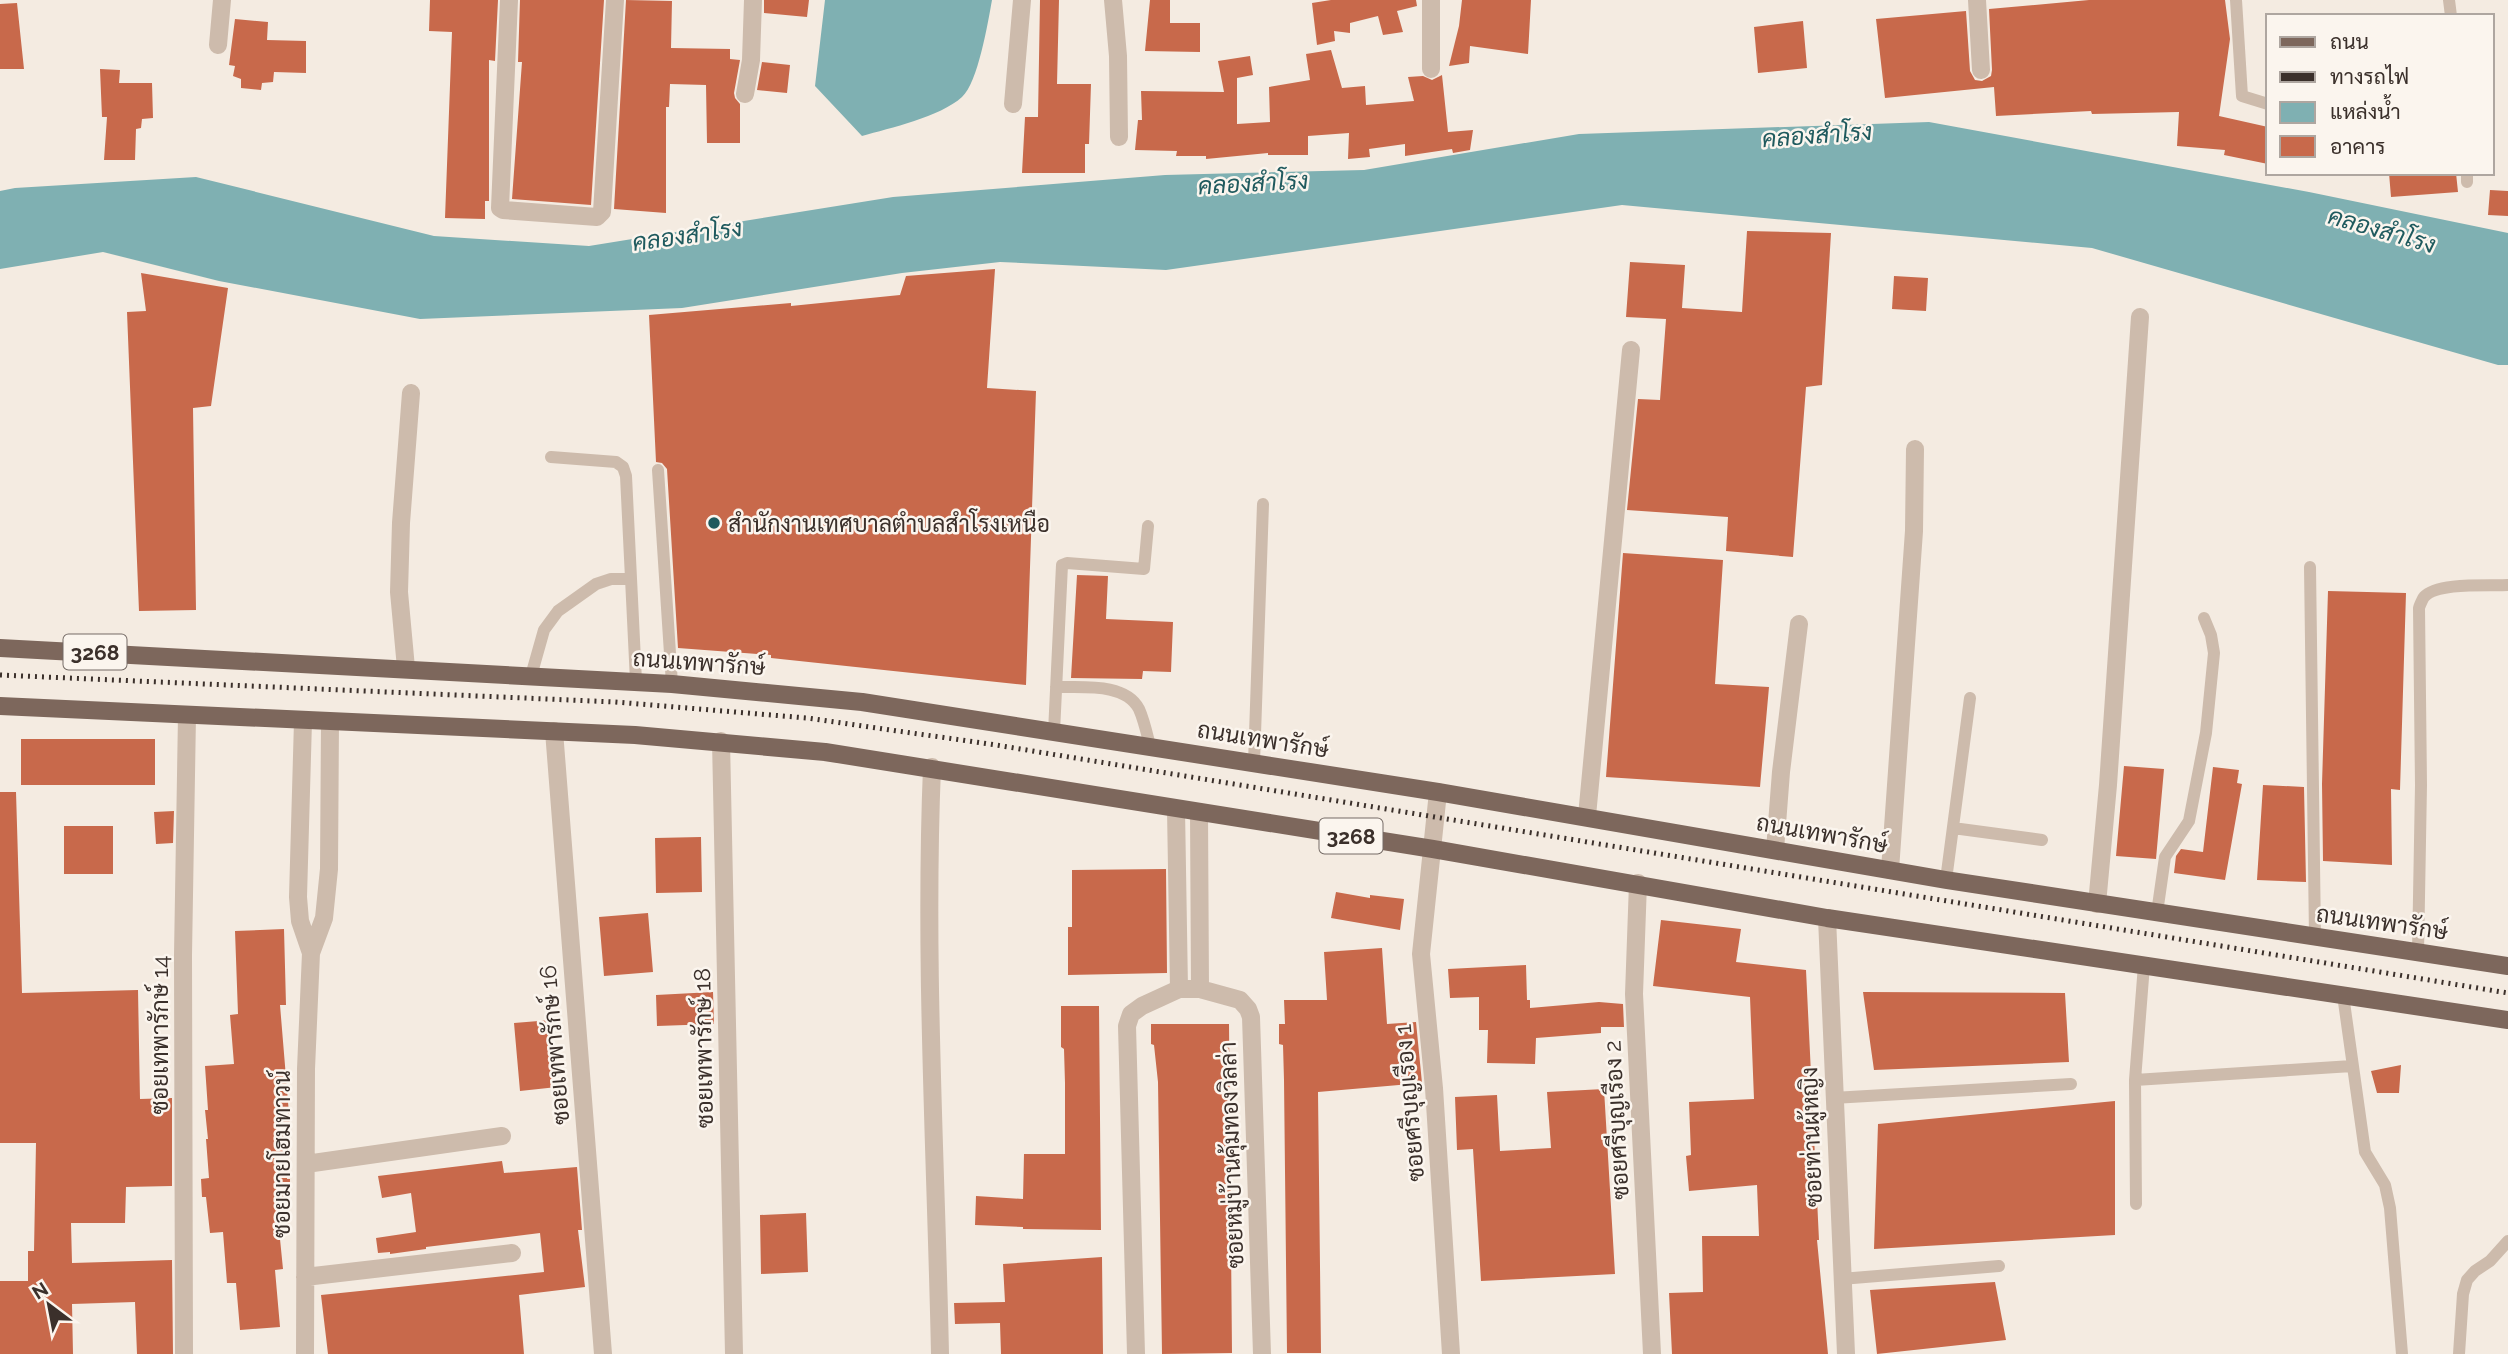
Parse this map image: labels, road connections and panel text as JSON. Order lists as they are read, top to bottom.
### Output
{
  "streets": {
    "main road": ["3268", "ถนนเทพารักษ์"],
    "street": [
      "ซอยเทพารักษ์ 14",
      "ซอยเทพารักษ์ 16",
      "ซอยเทพารักษ์ 18",
      "ซอยศรีบุญเรือง 1",
      "ซอยศรีบุญเรือง 2",
      "ซอยท่านผู้หญิง",
      "ซอยมายโฮมทาวน์",
      "ซอยหมู่บ้านคุ้มทองวิลล่า"
    ]
  },
  "crossings": [
    ["3268", "ซอยเทพารักษ์ 14"],
    ["3268", "ซอยเทพารักษ์ 16"],
    ["3268", "ซอยเทพารักษ์ 18"],
    ["3268", "ซอยศรีบุญเรือง 1"],
    ["3268", "ซอยศรีบุญเรือง 2"],
    ["3268", "ซอยท่านผู้หญิง"],
    ["ถนนเทพารักษ์", "ซอยศรีบุญเรือง 1"]
  ],
  "water": ["คลองสำโรง"],
  "places": ["สำนักงานเทศบาลตำบลสำโรงเหนือ"],
  "legend": [
    "ถนน",
    "ทางรถไฟ",
    "แหล่งน้ำ",
    "อาคาร"
  ],
  "north": "top left"
}
